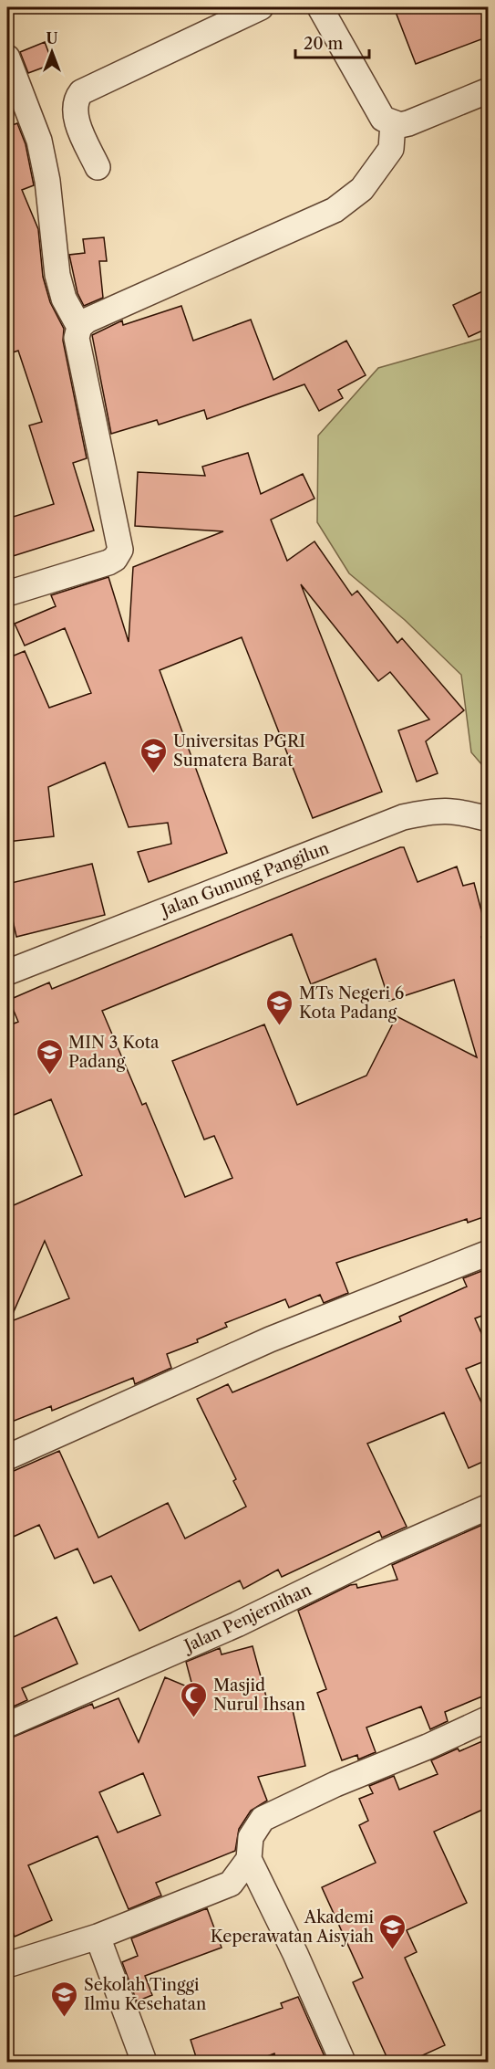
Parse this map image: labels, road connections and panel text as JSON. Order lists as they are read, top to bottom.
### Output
{
  "streets": {
    "street": ["Jalan Gunung Pangilun", "Jalan Penjernihan"]
  },
  "places": {
    "school or university": [
      "Universitas PGRI Sumatera Barat",
      "MTs Negeri 6 Kota Padang",
      "MIN 3 Kota Padang",
      "Akademi Keperawatan Aisyiah",
      "Sekolah Tinggi Ilmu Kesehatan"
    ],
    "mosque": ["Masjid Nurul Ihsan"]
  },
  "scale_bar": "20 m",
  "north": "top"
}
